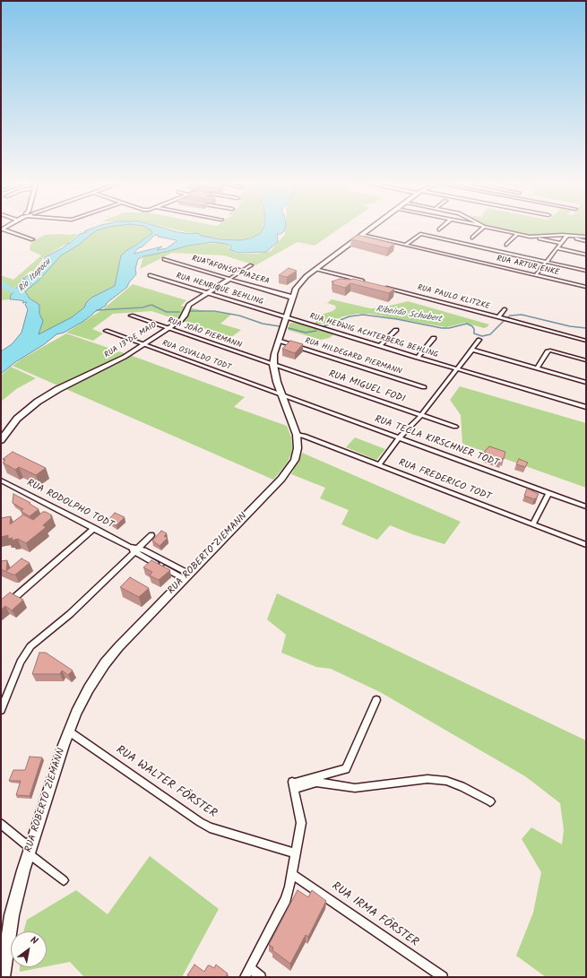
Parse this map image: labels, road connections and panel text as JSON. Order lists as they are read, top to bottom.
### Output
{
  "streets": {
    "main road": ["RUA AFONSO PIAZERA", "RUA 13 DE MAIO", "RUA ROBERTO ZIEMANN"],
    "street": [
      "RUA ARTUR ENKE",
      "RUA HENRIQUE BEHLING",
      "RUA PAULO KLITZKE",
      "RUA JOÃO PIERMANN",
      "RUA HEDWIG ACHTERBERG BEHLING",
      "RUA OSVALDO TODT",
      "RUA HILDEGARD PIERMANN",
      "RUA MIGUEL FODI",
      "RUA TECLA KIRSCHNER TODT",
      "RUA FREDERICO TODT",
      "RUA RODOLPHO TODT",
      "RUA WALTER FÖRSTER",
      "RUA IRMA FÖRSTER"
    ]
  },
  "crossings": [
    ["RUA ARTUR ENKE", "RUA ROBERTO ZIEMANN"],
    ["RUA AFONSO PIAZERA", "RUA 13 DE MAIO"],
    ["RUA AFONSO PIAZERA", "RUA ROBERTO ZIEMANN"],
    ["RUA HENRIQUE BEHLING", "RUA HEDWIG ACHTERBERG BEHLING"],
    ["RUA HENRIQUE BEHLING", "RUA 13 DE MAIO"],
    ["RUA HENRIQUE BEHLING", "RUA ROBERTO ZIEMANN"],
    ["RUA JOÃO PIERMANN", "RUA 13 DE MAIO"],
    ["RUA JOÃO PIERMANN", "RUA MIGUEL FODI"],
    ["RUA JOÃO PIERMANN", "RUA ROBERTO ZIEMANN"],
    ["RUA HEDWIG ACHTERBERG BEHLING", "RUA ROBERTO ZIEMANN"],
    ["RUA 13 DE MAIO", "RUA OSVALDO TODT"],
    ["RUA OSVALDO TODT", "RUA TECLA KIRSCHNER TODT"],
    ["RUA OSVALDO TODT", "RUA ROBERTO ZIEMANN"],
    ["RUA HILDEGARD PIERMANN", "RUA ROBERTO ZIEMANN"],
    ["RUA MIGUEL FODI", "RUA ROBERTO ZIEMANN"],
    ["RUA TECLA KIRSCHNER TODT", "RUA ROBERTO ZIEMANN"],
    ["RUA FREDERICO TODT", "RUA ROBERTO ZIEMANN"],
    ["RUA RODOLPHO TODT", "RUA ROBERTO ZIEMANN"],
    ["RUA ROBERTO ZIEMANN", "RUA WALTER FÖRSTER"]
  ],
  "water": ["Rio Itapocu", "Ribeirão Schubert"],
  "north": "top right"
}
